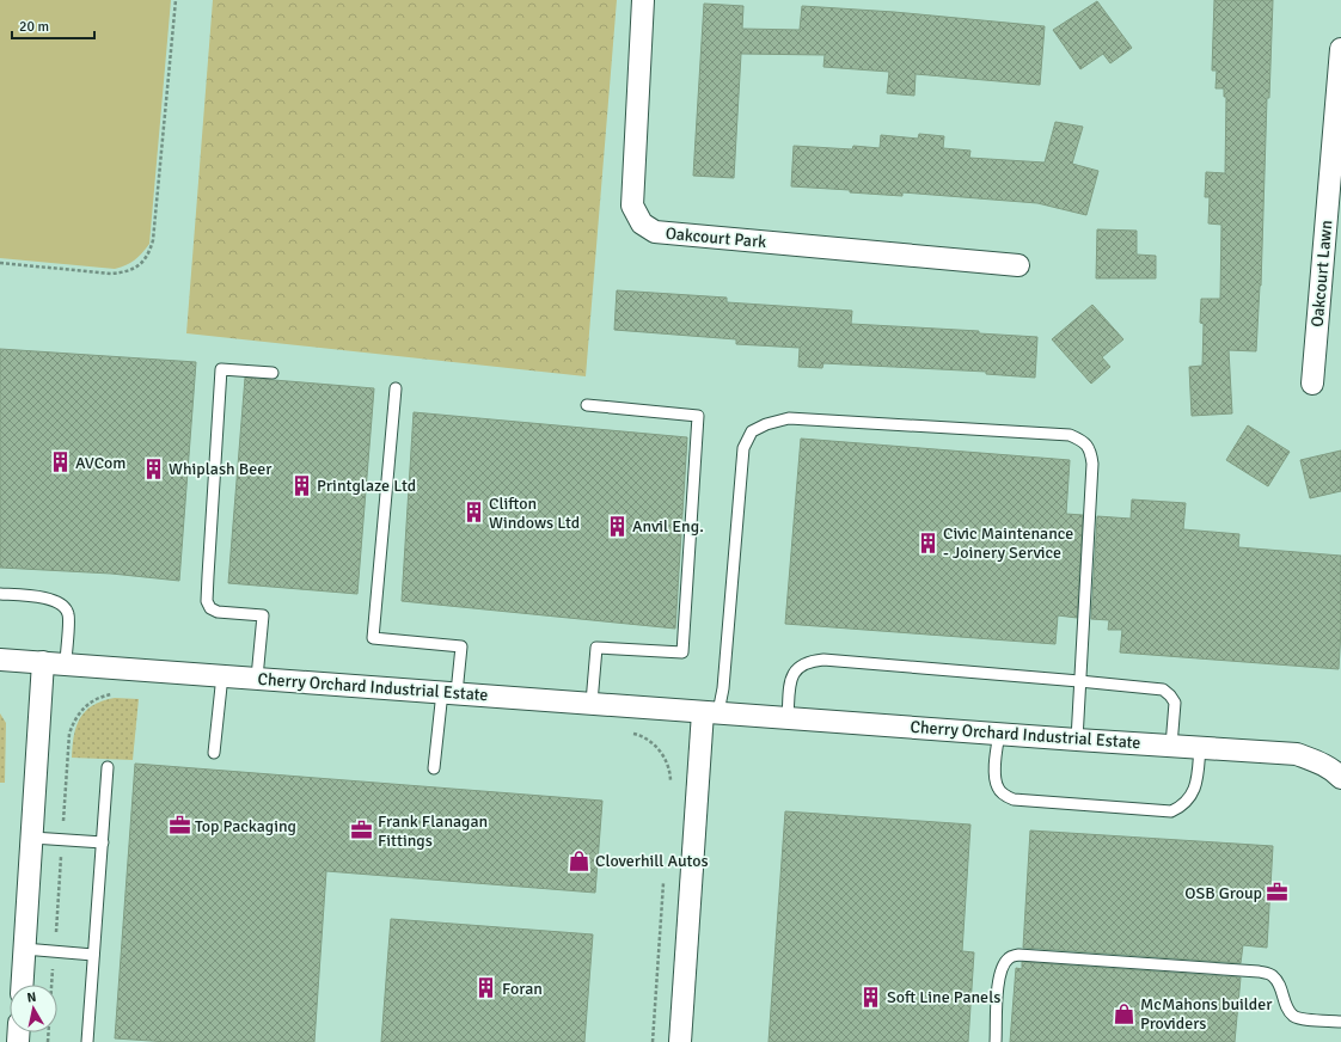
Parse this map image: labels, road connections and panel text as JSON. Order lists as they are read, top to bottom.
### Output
{
  "streets": {
    "street": ["Oakcourt Park", "Oakcourt Lawn", "Cherry Orchard Industrial Estate"]
  },
  "places": {
    "building": [
      "AVCom",
      "Whiplash Beer",
      "Printglaze Ltd",
      "Clifton Windows Ltd",
      "Anvil Eng.",
      "Civic Maintenance - Joinery Service",
      "Foran",
      "Soft Line Panels"
    ],
    "office": ["Top Packaging", "Frank Flanagan Fittings", "OSB Group"],
    "shop": ["Cloverhill Autos", "McMahons builder Providers"]
  },
  "scale_bar": "20 m",
  "north": "top"
}
